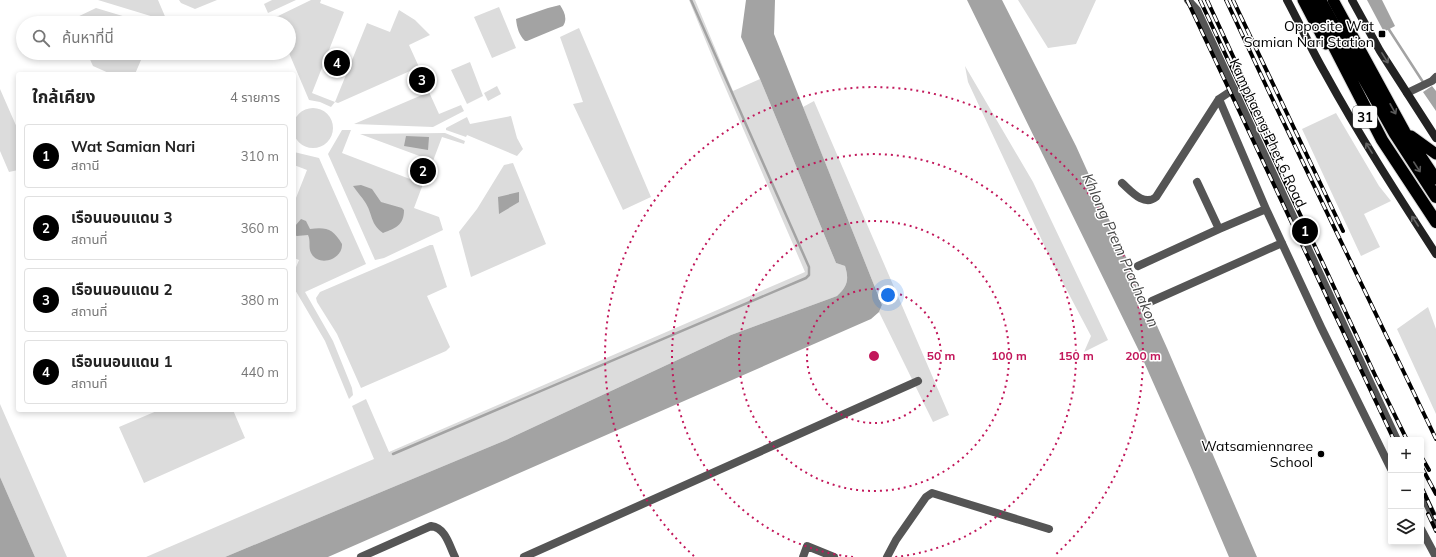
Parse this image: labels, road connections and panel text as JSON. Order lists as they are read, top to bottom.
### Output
{
  "streets": {
    "highway": ["31"],
    "street": ["Kamphaeng Phet 6 Road"]
  },
  "water": ["Khlong Prem Prachakon"],
  "places": {
    "transit": ["Opposite Wat Samian Nari Station"],
    "other": ["Watsamiennaree School"]
  },
  "page": {
    "search": "ค้นหาที่นี่",
    "pins": [
      "4",
      "3",
      "2",
      "1"
    ],
    "heading": ["ใกล้เคียง", "4 รายการ"],
    "list": [
      {
        "mark": "1",
        "name": "Wat Samian Nari",
        "note": "สถานี",
        "value": "310 m"
      },
      {
        "mark": "2",
        "name": "เรือนนอนแดน 3",
        "note": "สถานที่",
        "value": "360 m"
      },
      {
        "mark": "3",
        "name": "เรือนนอนแดน 2",
        "note": "สถานที่",
        "value": "380 m"
      },
      {
        "mark": "4",
        "name": "เรือนนอนแดน 1",
        "note": "สถานที่",
        "value": "440 m"
      }
    ],
    "map_buttons": ["+", "−"]
  },
  "rings": [
    "50 m",
    "100 m",
    "150 m",
    "200 m"
  ]
}
